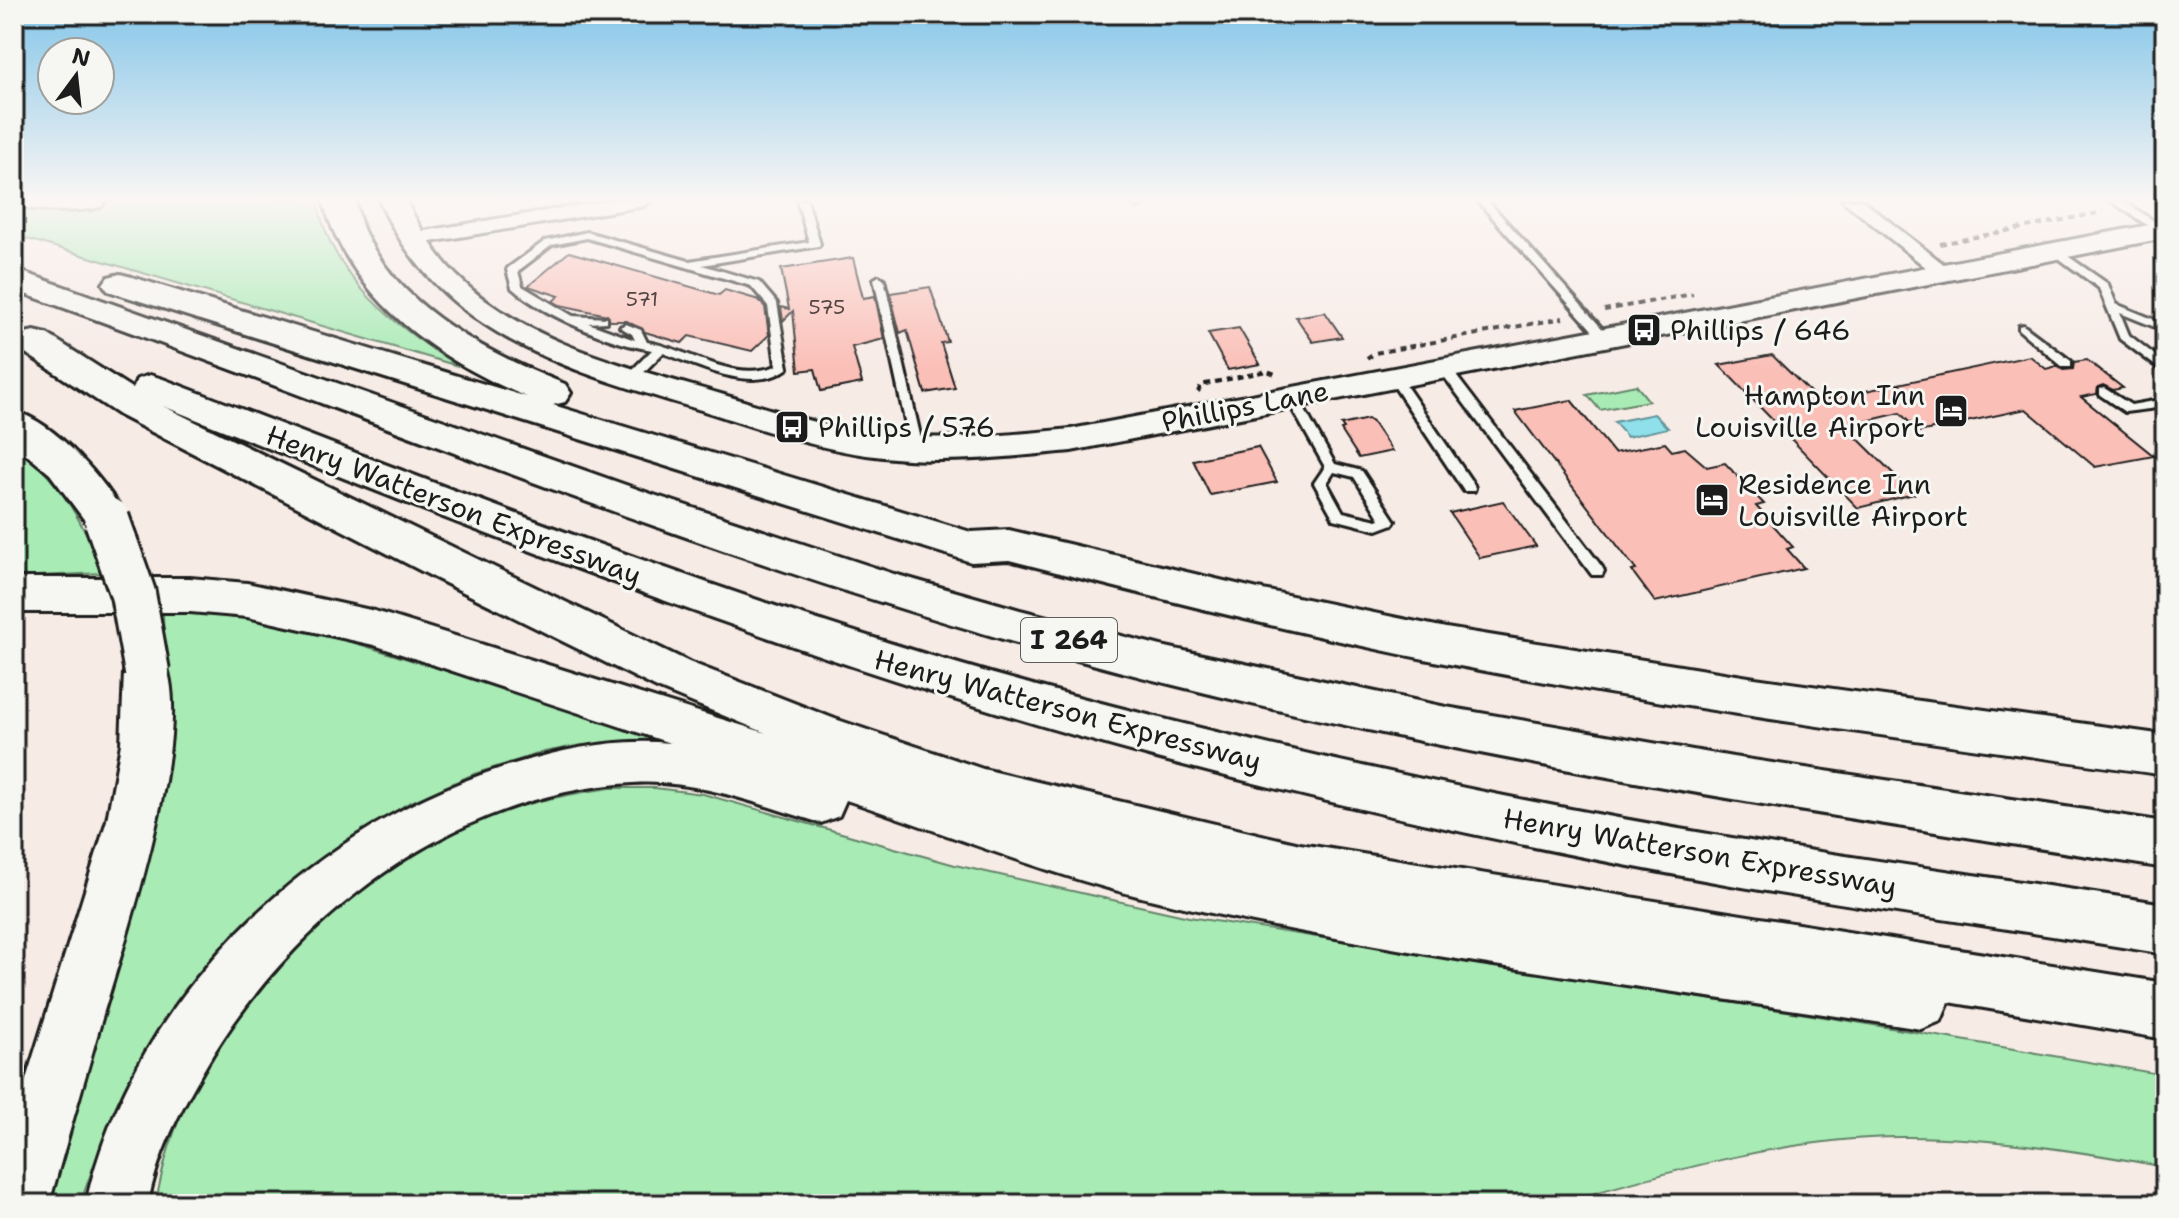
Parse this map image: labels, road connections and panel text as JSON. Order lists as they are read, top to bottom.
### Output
{
  "streets": {
    "highway": ["Henry Watterson Expressway", "I 264"],
    "main road": ["Phillips Lane"]
  },
  "places": {
    "bus stop": ["Phillips / 646", "Phillips / 576"],
    "hotel": ["Hampton Inn Louisville Airport", "Residence Inn Louisville Airport"]
  },
  "house_numbers": ["571", "575"],
  "north": "top"
}
